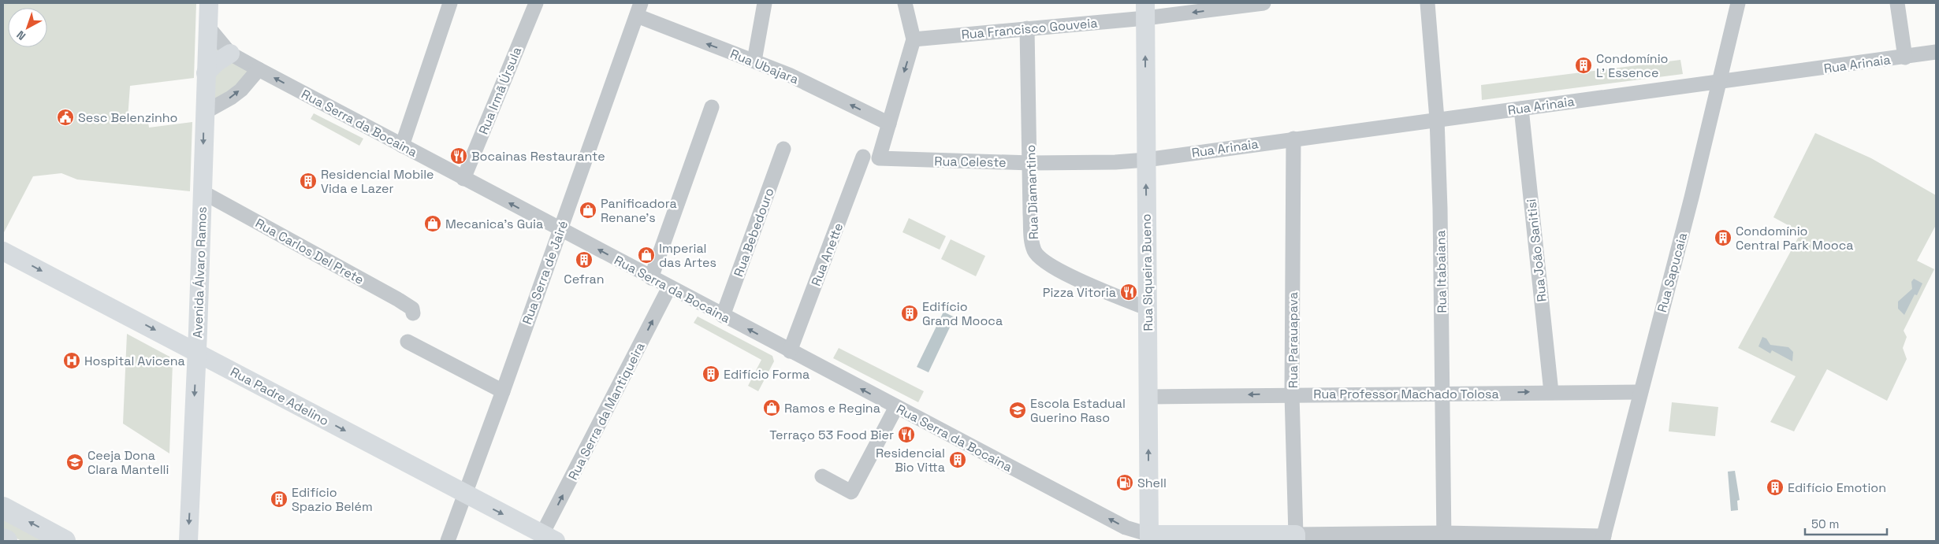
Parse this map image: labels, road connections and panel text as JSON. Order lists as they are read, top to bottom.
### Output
{
  "streets": {
    "main road": ["Avenida Álvaro Ramos", "Rua Siqueira Bueno", "Rua Padre Adelino"],
    "street": [
      "Rua Francisco Gouveia",
      "Rua Arinaia",
      "Rua Ubajara",
      "Rua Irmã Úrsula",
      "Rua Serra da Bocaina",
      "Rua Celeste",
      "Rua Diamantino",
      "Rua Bebedouro",
      "Rua João Sanitisi",
      "Rua Carlos Del Prete",
      "Rua Anette",
      "Rua Itabaiana",
      "Rua Serra de Jairé",
      "Rua Sapucaia",
      "Rua Parauapava",
      "Rua Professor Machado Tolosa",
      "Rua Serra da Mantiqueira"
    ]
  },
  "crossings": [
    ["Rua Francisco Gouveia", "Rua Diamantino"],
    ["Rua Francisco Gouveia", "Rua Siqueira Bueno"],
    ["Rua Arinaia", "Rua Celeste"],
    ["Rua Arinaia", "Rua João Sanitisi"],
    ["Rua Arinaia", "Rua Itabaiana"],
    ["Rua Arinaia", "Rua Siqueira Bueno"],
    ["Rua Arinaia", "Rua Sapucaia"],
    ["Rua Arinaia", "Rua Parauapava"],
    ["Rua Ubajara", "Rua Celeste"],
    ["Rua Ubajara", "Rua Serra de Jairé"],
    ["Rua Irmã Úrsula", "Rua Serra da Bocaina"],
    ["Rua Serra da Bocaina", "Rua Bebedouro"],
    ["Rua Serra da Bocaina", "Rua Anette"],
    ["Rua Serra da Bocaina", "Avenida Álvaro Ramos"],
    ["Rua Serra da Bocaina", "Rua Serra de Jairé"],
    ["Rua Serra da Bocaina", "Rua Siqueira Bueno"],
    ["Rua Serra da Bocaina", "Rua Serra da Mantiqueira"],
    ["Rua Celeste", "Rua Diamantino"],
    ["Rua Celeste", "Rua Siqueira Bueno"],
    ["Rua Diamantino", "Rua Siqueira Bueno"],
    ["Rua João Sanitisi", "Rua Professor Machado Tolosa"],
    ["Rua Carlos Del Prete", "Avenida Álvaro Ramos"],
    ["Rua Itabaiana", "Rua Professor Machado Tolosa"],
    ["Avenida Álvaro Ramos", "Rua Padre Adelino"],
    ["Rua Serra de Jairé", "Rua Padre Adelino"],
    ["Rua Siqueira Bueno", "Rua Professor Machado Tolosa"],
    ["Rua Sapucaia", "Rua Professor Machado Tolosa"],
    ["Rua Parauapava", "Rua Professor Machado Tolosa"],
    ["Rua Padre Adelino", "Rua Serra da Mantiqueira"]
  ],
  "one_way": [
    "Rua Ubajara",
    "Rua Serra da Bocaina",
    "Avenida Álvaro Ramos",
    "Rua Siqueira Bueno",
    "Rua Padre Adelino",
    "Rua Serra da Mantiqueira"
  ],
  "places": {
    "building": [
      "Condomínio L' Essence",
      "Residencial Mobile Vida e Lazer",
      "Condomínio Central Park Mooca",
      "Cefran",
      "Edifício Grand Mooca",
      "Edifício Forma",
      "Residencial Bio Vitta",
      "Edifício Emotion",
      "Edifício Spazio Belém"
    ],
    "public building": ["Sesc Belenzinho"],
    "restaurant": ["Bocainas Restaurante", "Pizza Vitoria", "Terraço 53 Food Bier"],
    "shop": [
      "Panificadora Renane's",
      "Mecanica's Guia",
      "Imperial das Artes",
      "Ramos e Regina"
    ],
    "hospital": ["Hospital Avicena"],
    "school or university": ["Escola Estadual Guerino Raso", "Ceeja Dona Clara Mantelli"],
    "fuel station": ["Shell"]
  },
  "scale_bar": "50 m",
  "north": "bottom left"
}
